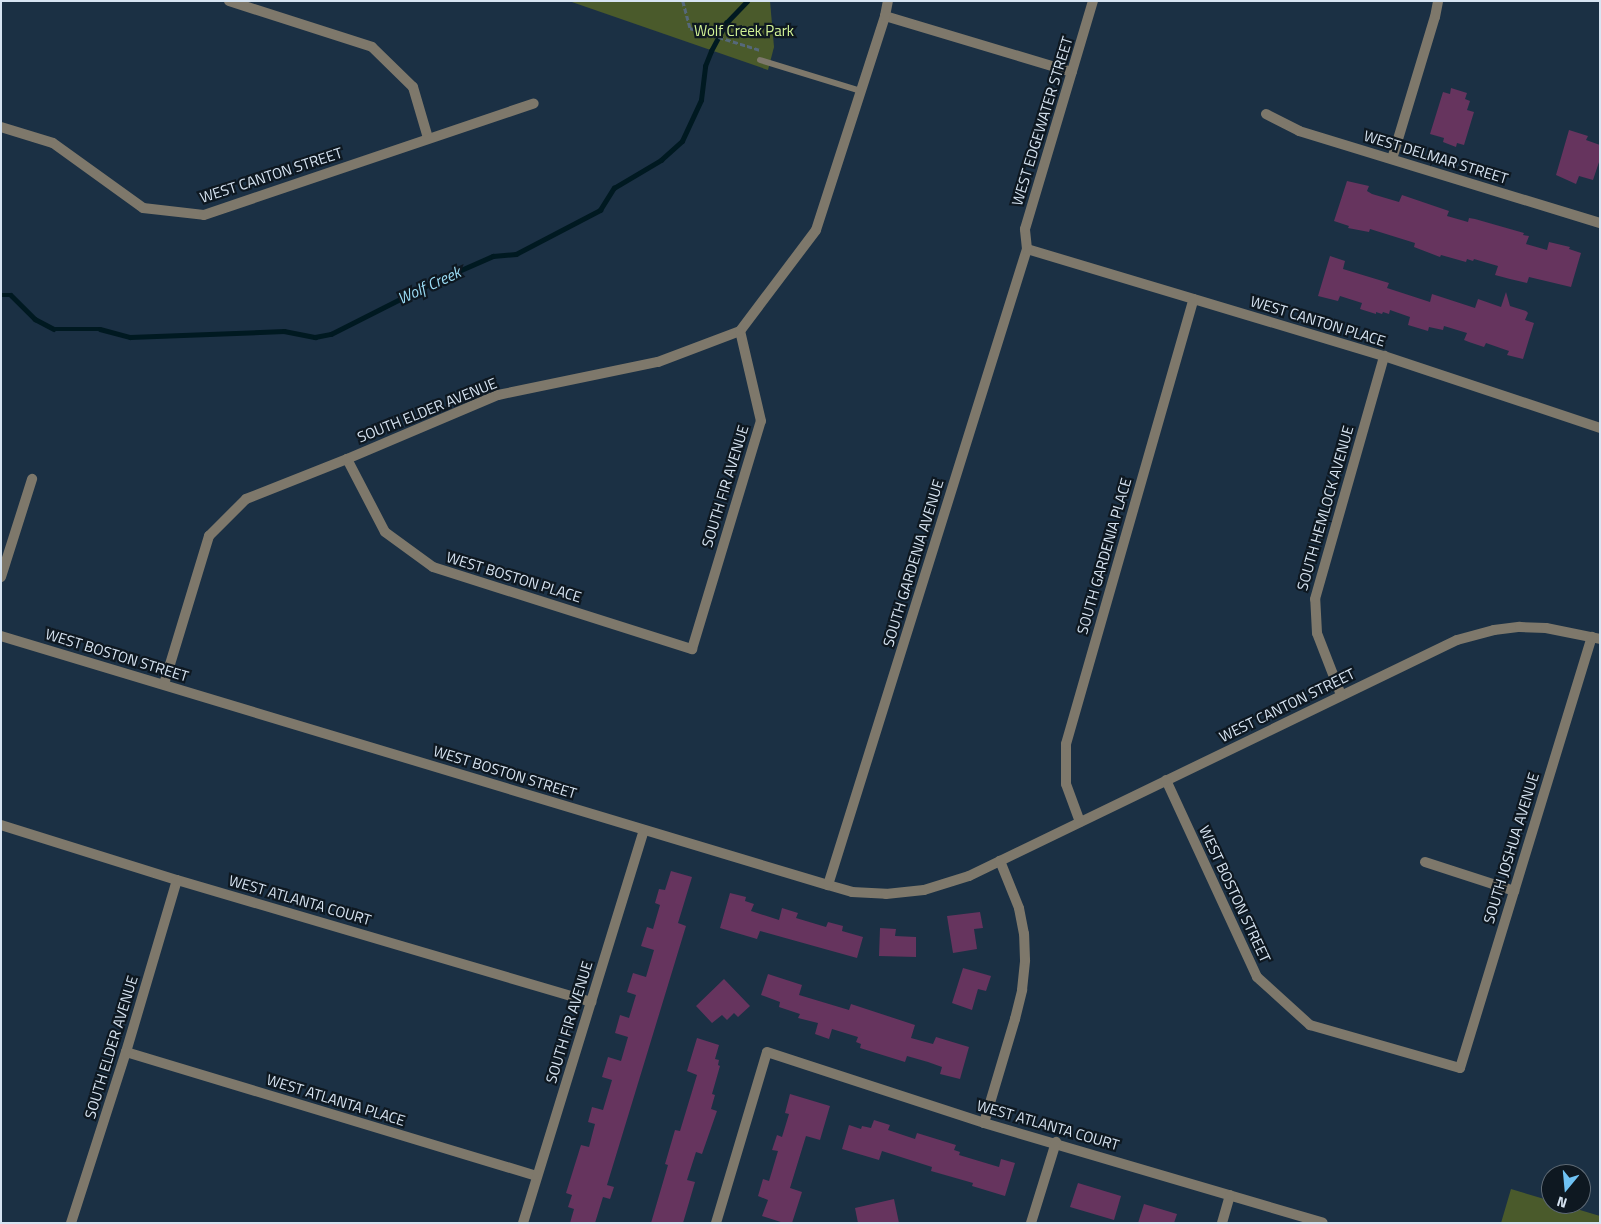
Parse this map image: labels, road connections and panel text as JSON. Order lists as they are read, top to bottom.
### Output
{
  "streets": {
    "street": [
      "WEST EDGEWATER STREET",
      "WEST DELMAR STREET",
      "WEST CANTON STREET",
      "WEST CANTON PLACE",
      "SOUTH ELDER AVENUE",
      "SOUTH FIR AVENUE",
      "SOUTH HEMLOCK AVENUE",
      "SOUTH GARDENIA PLACE",
      "SOUTH GARDENIA AVENUE",
      "WEST BOSTON PLACE",
      "WEST BOSTON STREET",
      "SOUTH JOSHUA AVENUE",
      "WEST ATLANTA COURT",
      "WEST ATLANTA PLACE"
    ]
  },
  "crossings": [
    ["WEST EDGEWATER STREET", "WEST CANTON PLACE"],
    ["WEST EDGEWATER STREET", "SOUTH GARDENIA AVENUE"],
    ["WEST CANTON STREET", "SOUTH HEMLOCK AVENUE"],
    ["WEST CANTON STREET", "SOUTH GARDENIA PLACE"],
    ["WEST CANTON STREET", "WEST BOSTON STREET"],
    ["WEST CANTON STREET", "SOUTH JOSHUA AVENUE"],
    ["WEST CANTON PLACE", "SOUTH HEMLOCK AVENUE"],
    ["WEST CANTON PLACE", "SOUTH GARDENIA PLACE"],
    ["WEST CANTON PLACE", "SOUTH GARDENIA AVENUE"],
    ["SOUTH ELDER AVENUE", "SOUTH FIR AVENUE"],
    ["SOUTH ELDER AVENUE", "WEST BOSTON PLACE"],
    ["SOUTH ELDER AVENUE", "WEST BOSTON STREET"],
    ["SOUTH ELDER AVENUE", "WEST ATLANTA COURT"],
    ["SOUTH ELDER AVENUE", "WEST ATLANTA PLACE"],
    ["SOUTH FIR AVENUE", "WEST BOSTON PLACE"],
    ["SOUTH FIR AVENUE", "WEST BOSTON STREET"],
    ["SOUTH FIR AVENUE", "WEST ATLANTA COURT"],
    ["SOUTH FIR AVENUE", "WEST ATLANTA PLACE"],
    ["SOUTH GARDENIA AVENUE", "WEST BOSTON STREET"],
    ["WEST BOSTON STREET", "SOUTH JOSHUA AVENUE"]
  ],
  "water": ["Wolf Creek"],
  "parks": ["Wolf Creek Park"],
  "north": "bottom"
}
